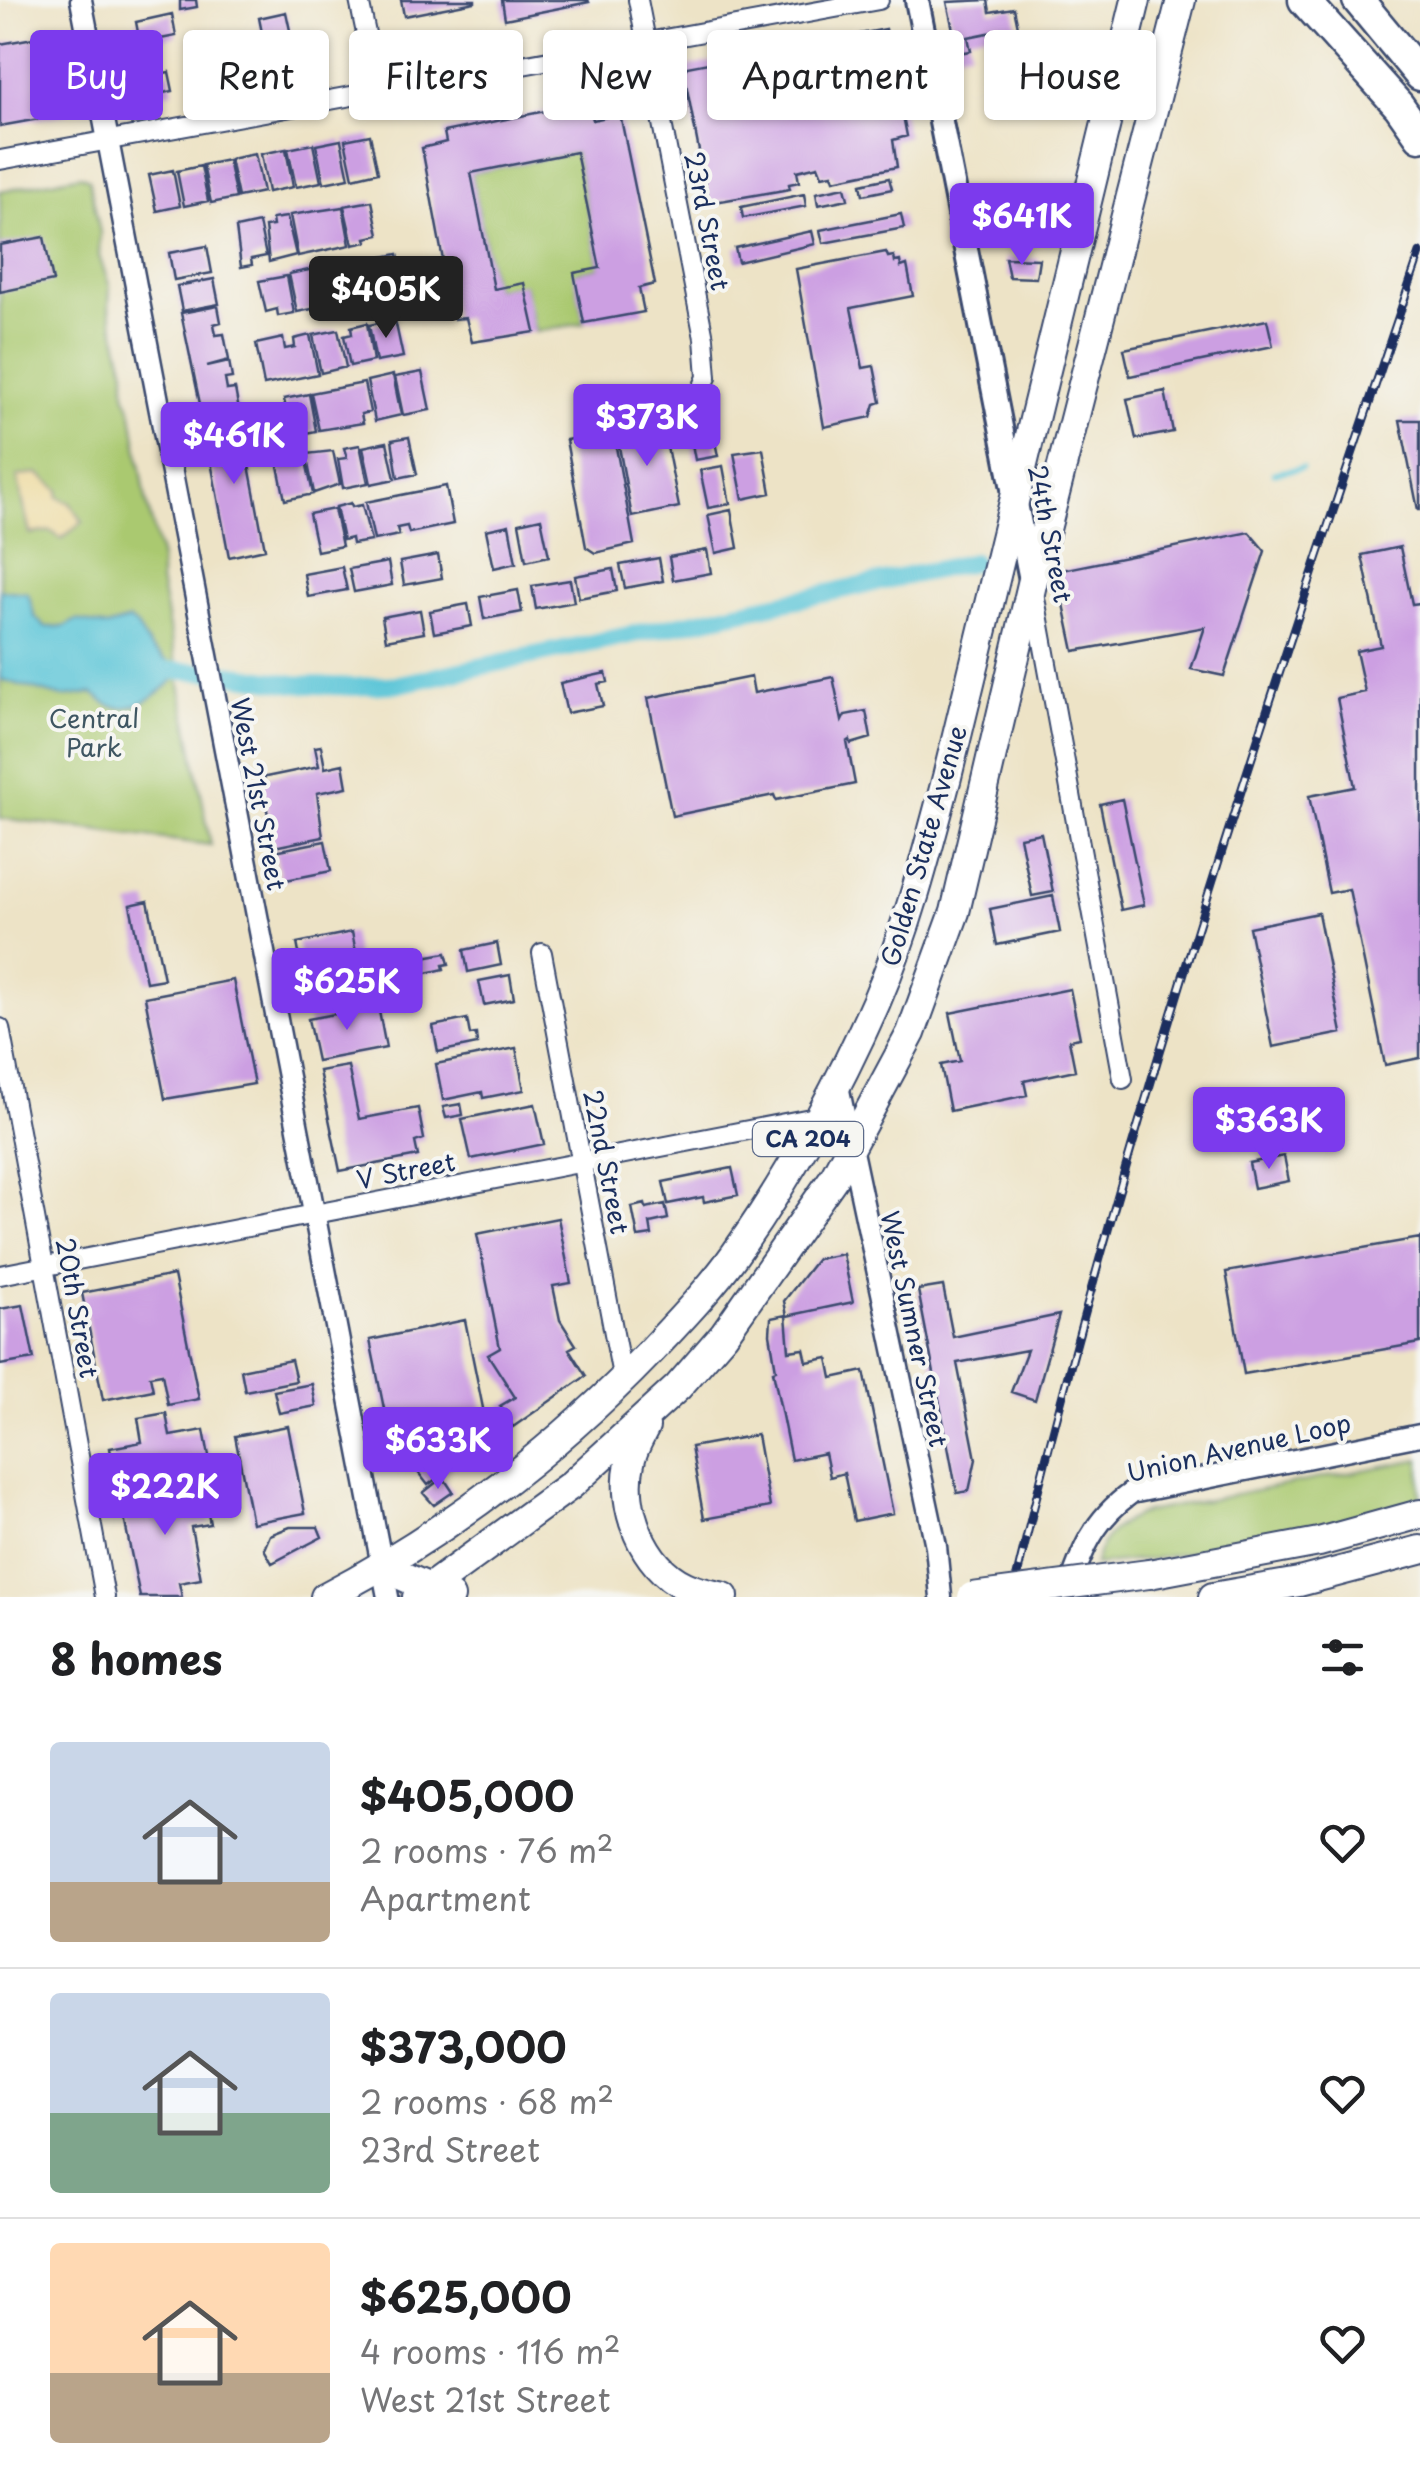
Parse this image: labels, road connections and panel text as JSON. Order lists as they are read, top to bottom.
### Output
{
  "streets": {
    "main road": ["24th Street", "Golden State Avenue", "CA 204"],
    "street": [
      "23rd Street",
      "West 21st Street",
      "22nd Street",
      "V Street",
      "20th Street",
      "West Sumner Street",
      "Union Avenue Loop"
    ]
  },
  "crossings": [
    ["24th Street", "Golden State Avenue"],
    ["West 21st Street", "Golden State Avenue"],
    ["West 21st Street", "V Street"],
    ["Golden State Avenue", "22nd Street"],
    ["Golden State Avenue", "V Street"],
    ["Golden State Avenue", "West Sumner Street"],
    ["22nd Street", "V Street"],
    ["V Street", "20th Street"]
  ],
  "parks": ["Central Park"],
  "page": {
    "chip": [
      "Buy",
      "Rent",
      "Filters",
      "New",
      "Apartment",
      "House"
    ],
    "price": [
      "$641K",
      "$405K",
      "$373K",
      "$461K",
      "$625K",
      "$363K",
      "$633K",
      "$222K"
    ],
    "heading": "8 homes",
    "list": [
      {
        "name": "$405,000",
        "note": "2 rooms · 76 m² · Apartment"
      },
      {
        "name": "$373,000",
        "note": "2 rooms · 68 m² · 23rd Street"
      },
      {
        "name": "$625,000",
        "note": "4 rooms · 116 m² · West 21st Street"
      }
    ]
  }
}
